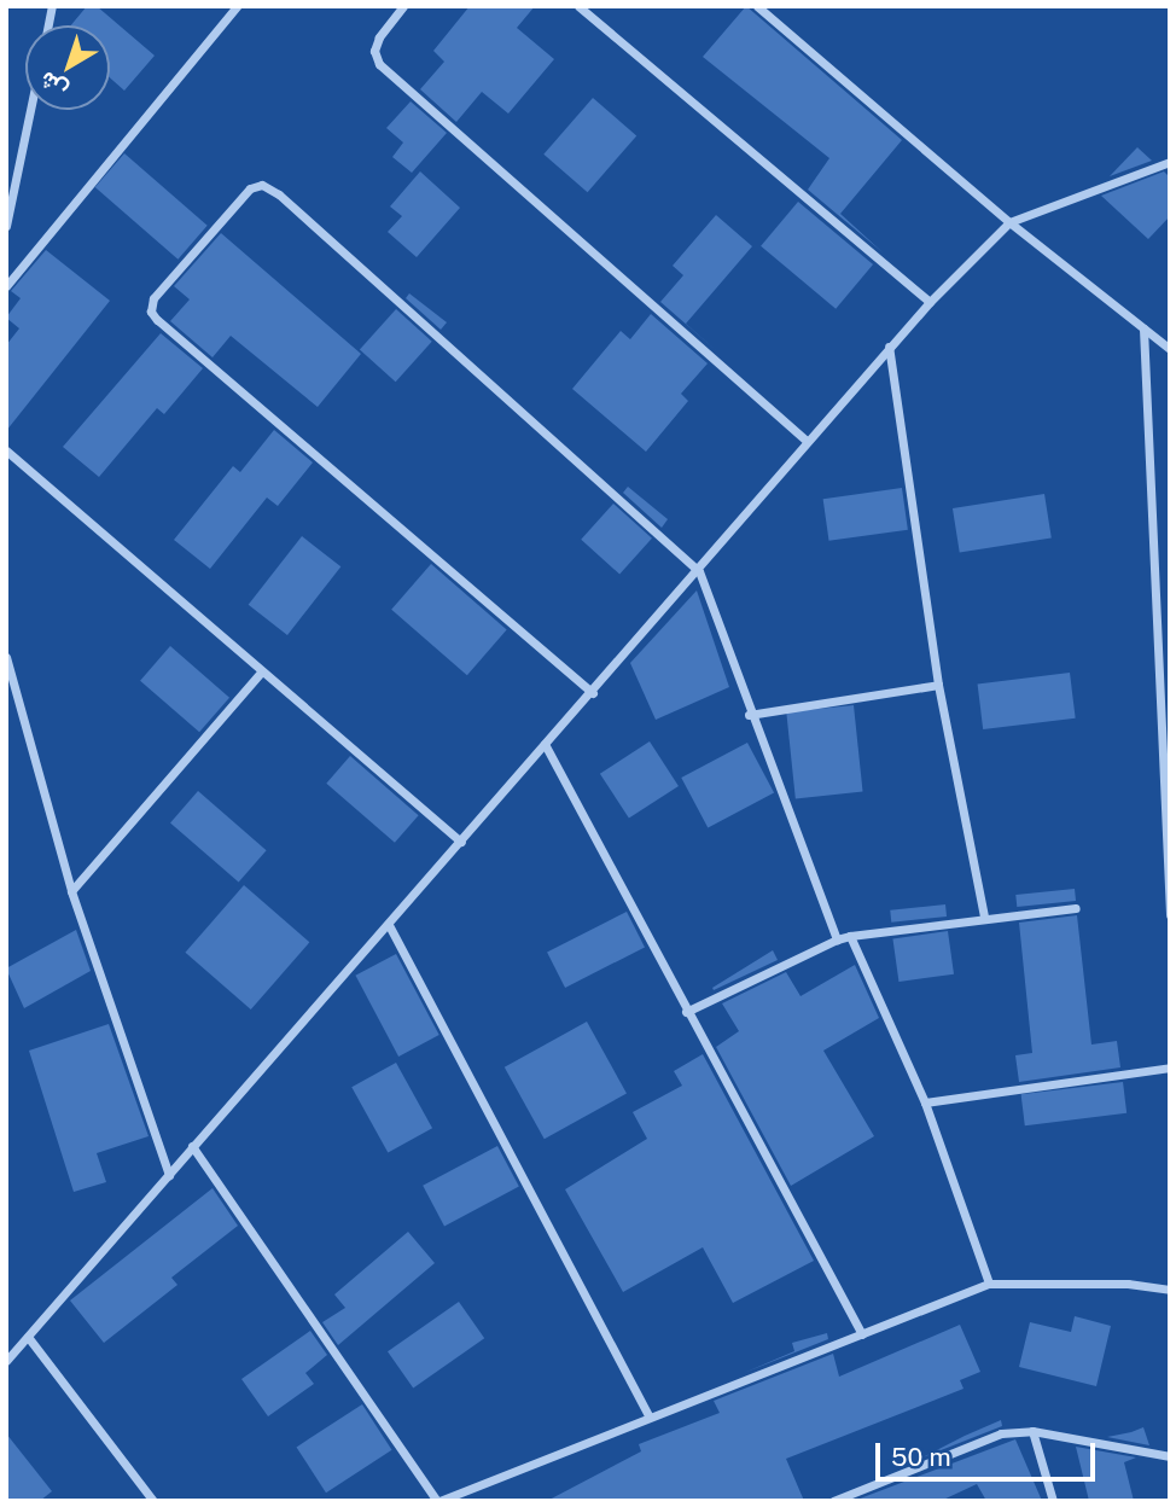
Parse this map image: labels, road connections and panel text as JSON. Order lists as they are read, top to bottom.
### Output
{
  "scale_bar": "50 m",
  "north": "bottom left"
}
